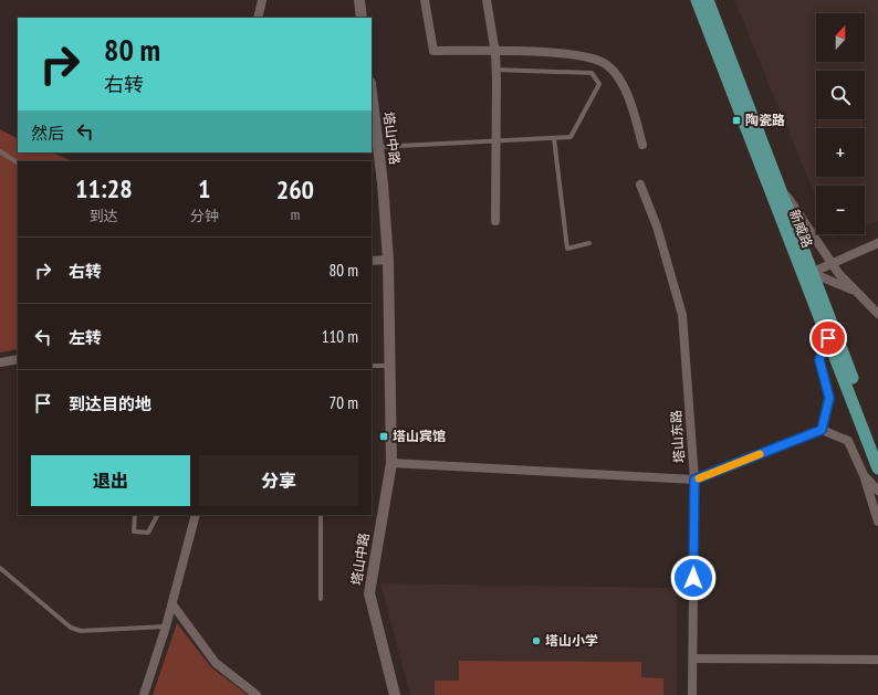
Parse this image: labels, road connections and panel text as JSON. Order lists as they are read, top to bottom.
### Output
{
  "streets": {
    "main road": ["新威路"],
    "street": ["塔山中路", "塔山东路"]
  },
  "places": {
    "transit": ["陶瓷路", "塔山宾馆"],
    "other": ["塔山小学"]
  },
  "north": "top",
  "page": {
    "map_buttons": ["+", "−"],
    "turn": ["80 m", "右转"],
    "then": "然后",
    "eta": [
      "11:28",
      "到达",
      "1",
      "分钟",
      "260",
      "m"
    ],
    "list": [
      {
        "name": "右转",
        "value": "80 m"
      },
      {
        "name": "左转",
        "value": "110 m"
      },
      {
        "name": "到达目的地",
        "value": "70 m"
      }
    ],
    "buttons": ["退出", "分享"]
  }
}
